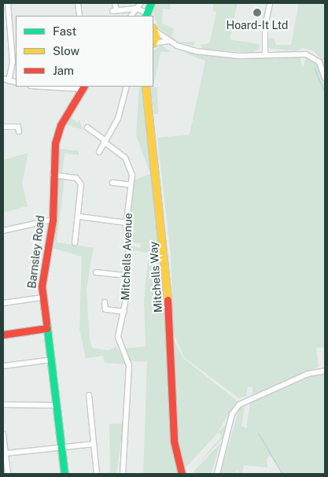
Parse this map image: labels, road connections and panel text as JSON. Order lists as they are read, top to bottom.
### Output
{
  "streets": {
    "street": ["Barnsley Road", "Mitchells Avenue", "Mitchells Way"]
  },
  "places": ["Hoard-It Ltd"],
  "legend": ["Fast", "Slow", "Jam"]
}
